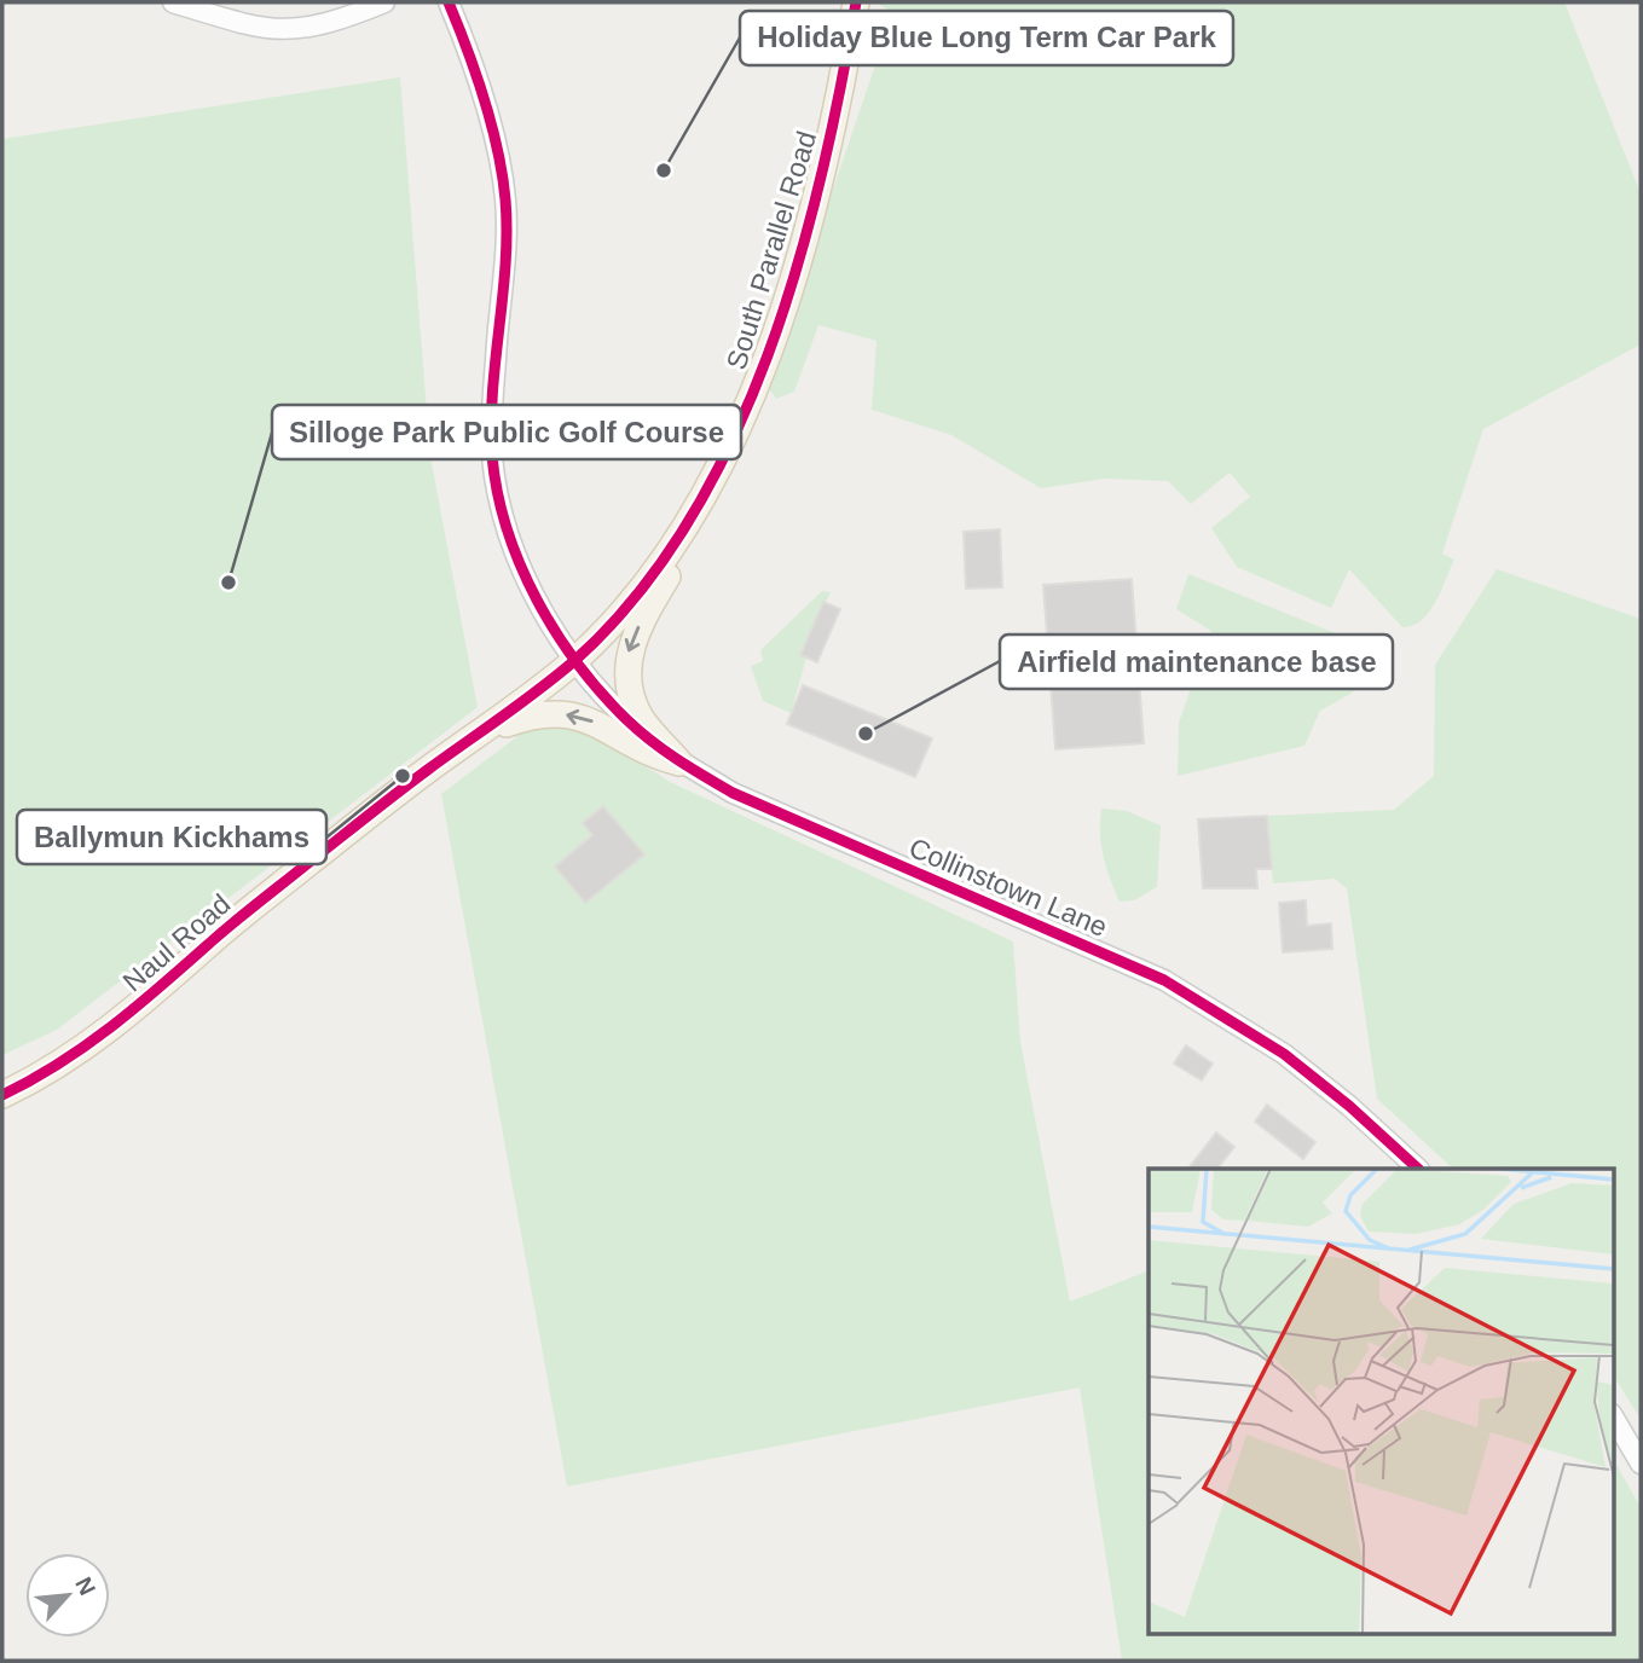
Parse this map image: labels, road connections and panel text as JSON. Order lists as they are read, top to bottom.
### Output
{
  "streets": {
    "main road": ["South Parallel Road", "Naul Road"],
    "street": ["Collinstown Lane"]
  },
  "crossings": [
    ["South Parallel Road", "Collinstown Lane"],
    ["South Parallel Road", "Naul Road"],
    ["Collinstown Lane", "Naul Road"]
  ],
  "places": [
    "Holiday Blue Long Term Car Park",
    "Silloge Park Public Golf Course",
    "Airfield maintenance base",
    "Ballymun Kickhams"
  ],
  "north": "top right"
}
